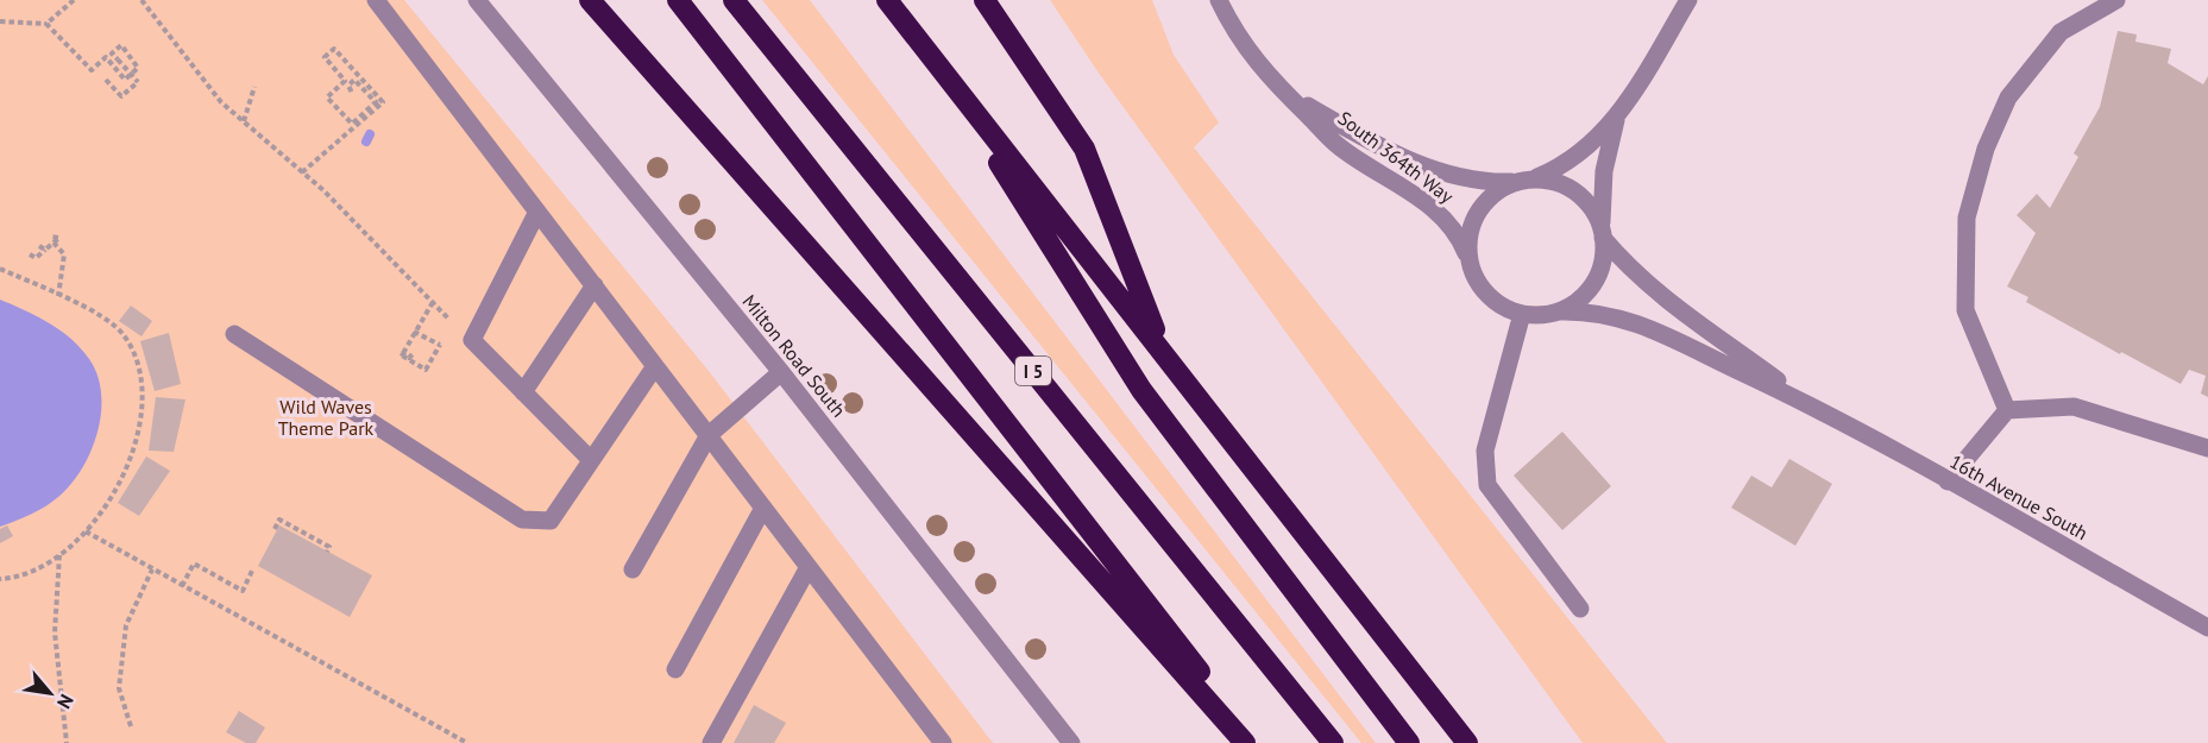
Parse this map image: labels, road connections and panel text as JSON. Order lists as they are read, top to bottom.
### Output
{
  "streets": {
    "highway": ["I 5"],
    "street": ["South 364th Way", "Milton Road South", "16th Avenue South"]
  },
  "crossings": [
    ["South 364th Way", "16th Avenue South"]
  ],
  "parks": ["Wild Waves Theme Park"],
  "north": "bottom right"
}
